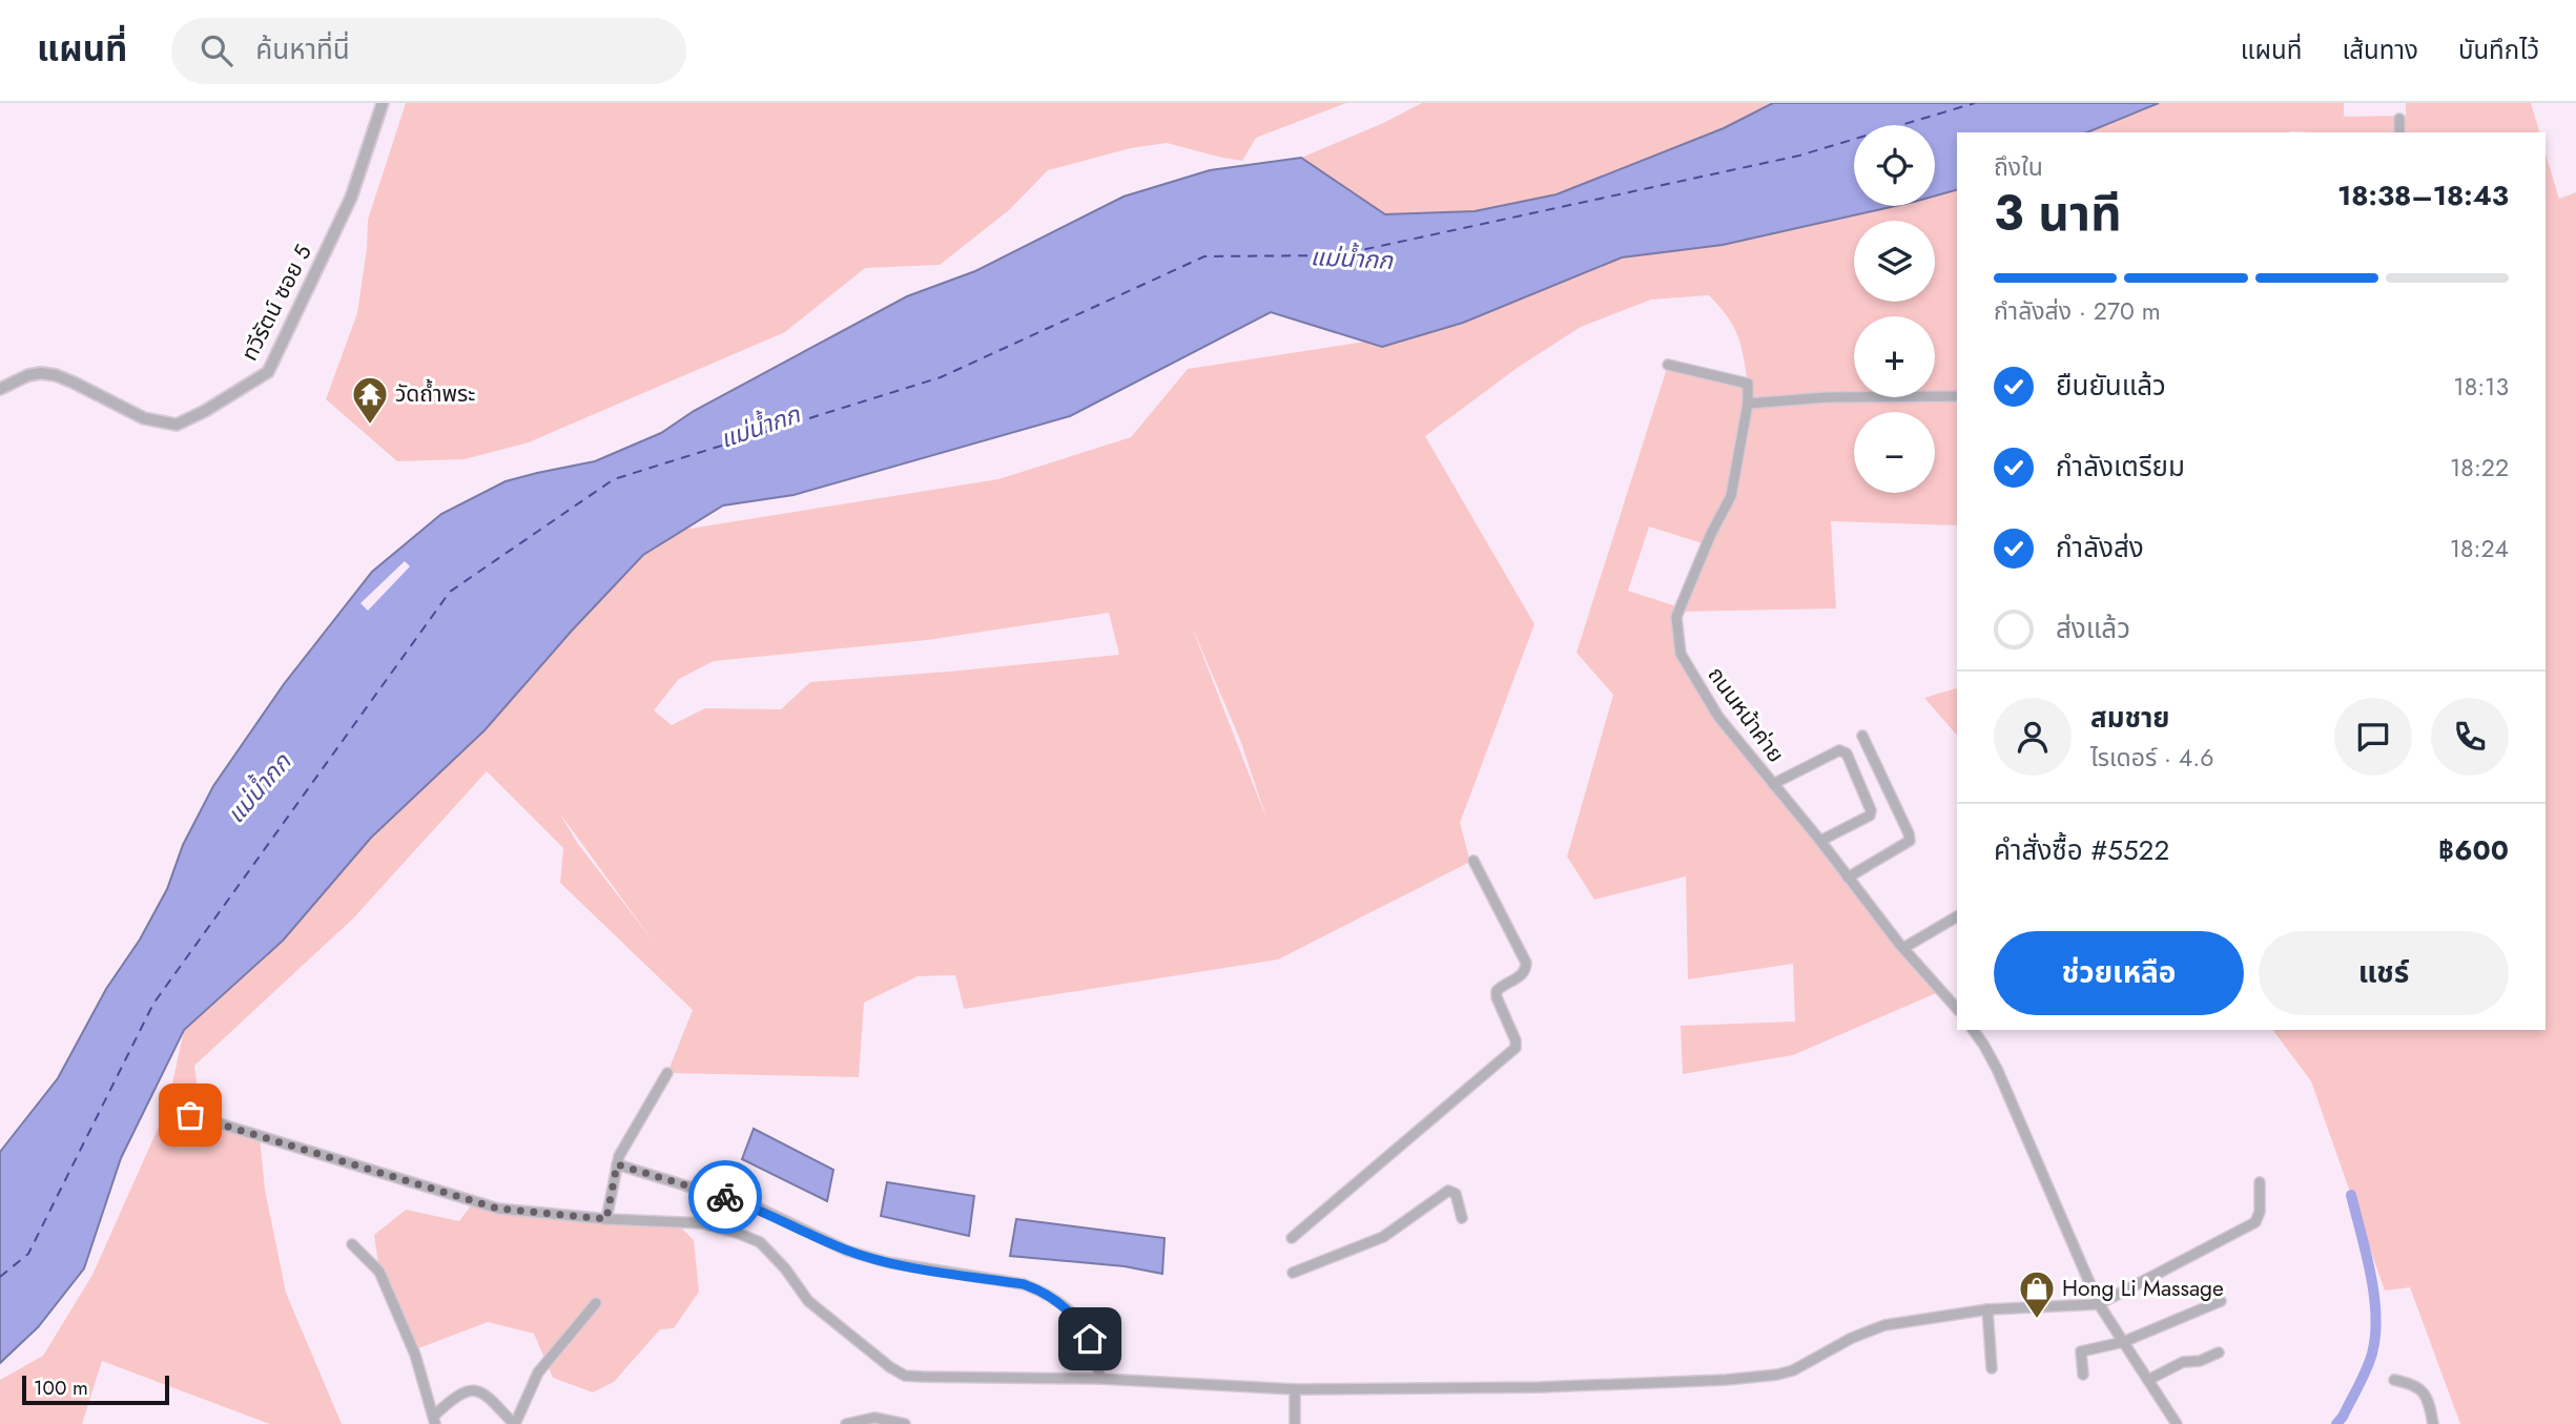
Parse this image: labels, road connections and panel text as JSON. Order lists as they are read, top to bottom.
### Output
{
  "streets": {
    "street": ["ทวีรัตน์ ซอย 5", "ถนนหน้าค่าย"]
  },
  "water": ["แม่น้ำกก"],
  "places": {
    "temple": ["วัดถ้ำพระ"],
    "shop": ["Hong Li Massage"]
  },
  "scale_bar": "100 m",
  "page": {
    "header": "แผนที่",
    "search": "ค้นหาที่นี่",
    "nav": ["แผนที่", "เส้นทาง", "บันทึกไว้"],
    "map_buttons": ["+", "−"],
    "heading": ["3 นาที", "ถึงใน", "18:38–18:43"],
    "panel": [
      "สมชาย",
      "ไรเดอร์ · 4.6",
      "คำสั่งซื้อ #5522",
      "฿600"
    ],
    "bar": "กำลังส่ง · 270 m",
    "list": [
      ["ยืนยันแล้ว", "18:13"],
      ["กำลังเตรียม", "18:22"],
      ["กำลังส่ง", "18:24"],
      "ส่งแล้ว"
    ],
    "buttons": ["ช่วยเหลือ", "แชร์"],
    "scale": "100 m"
  }
}
